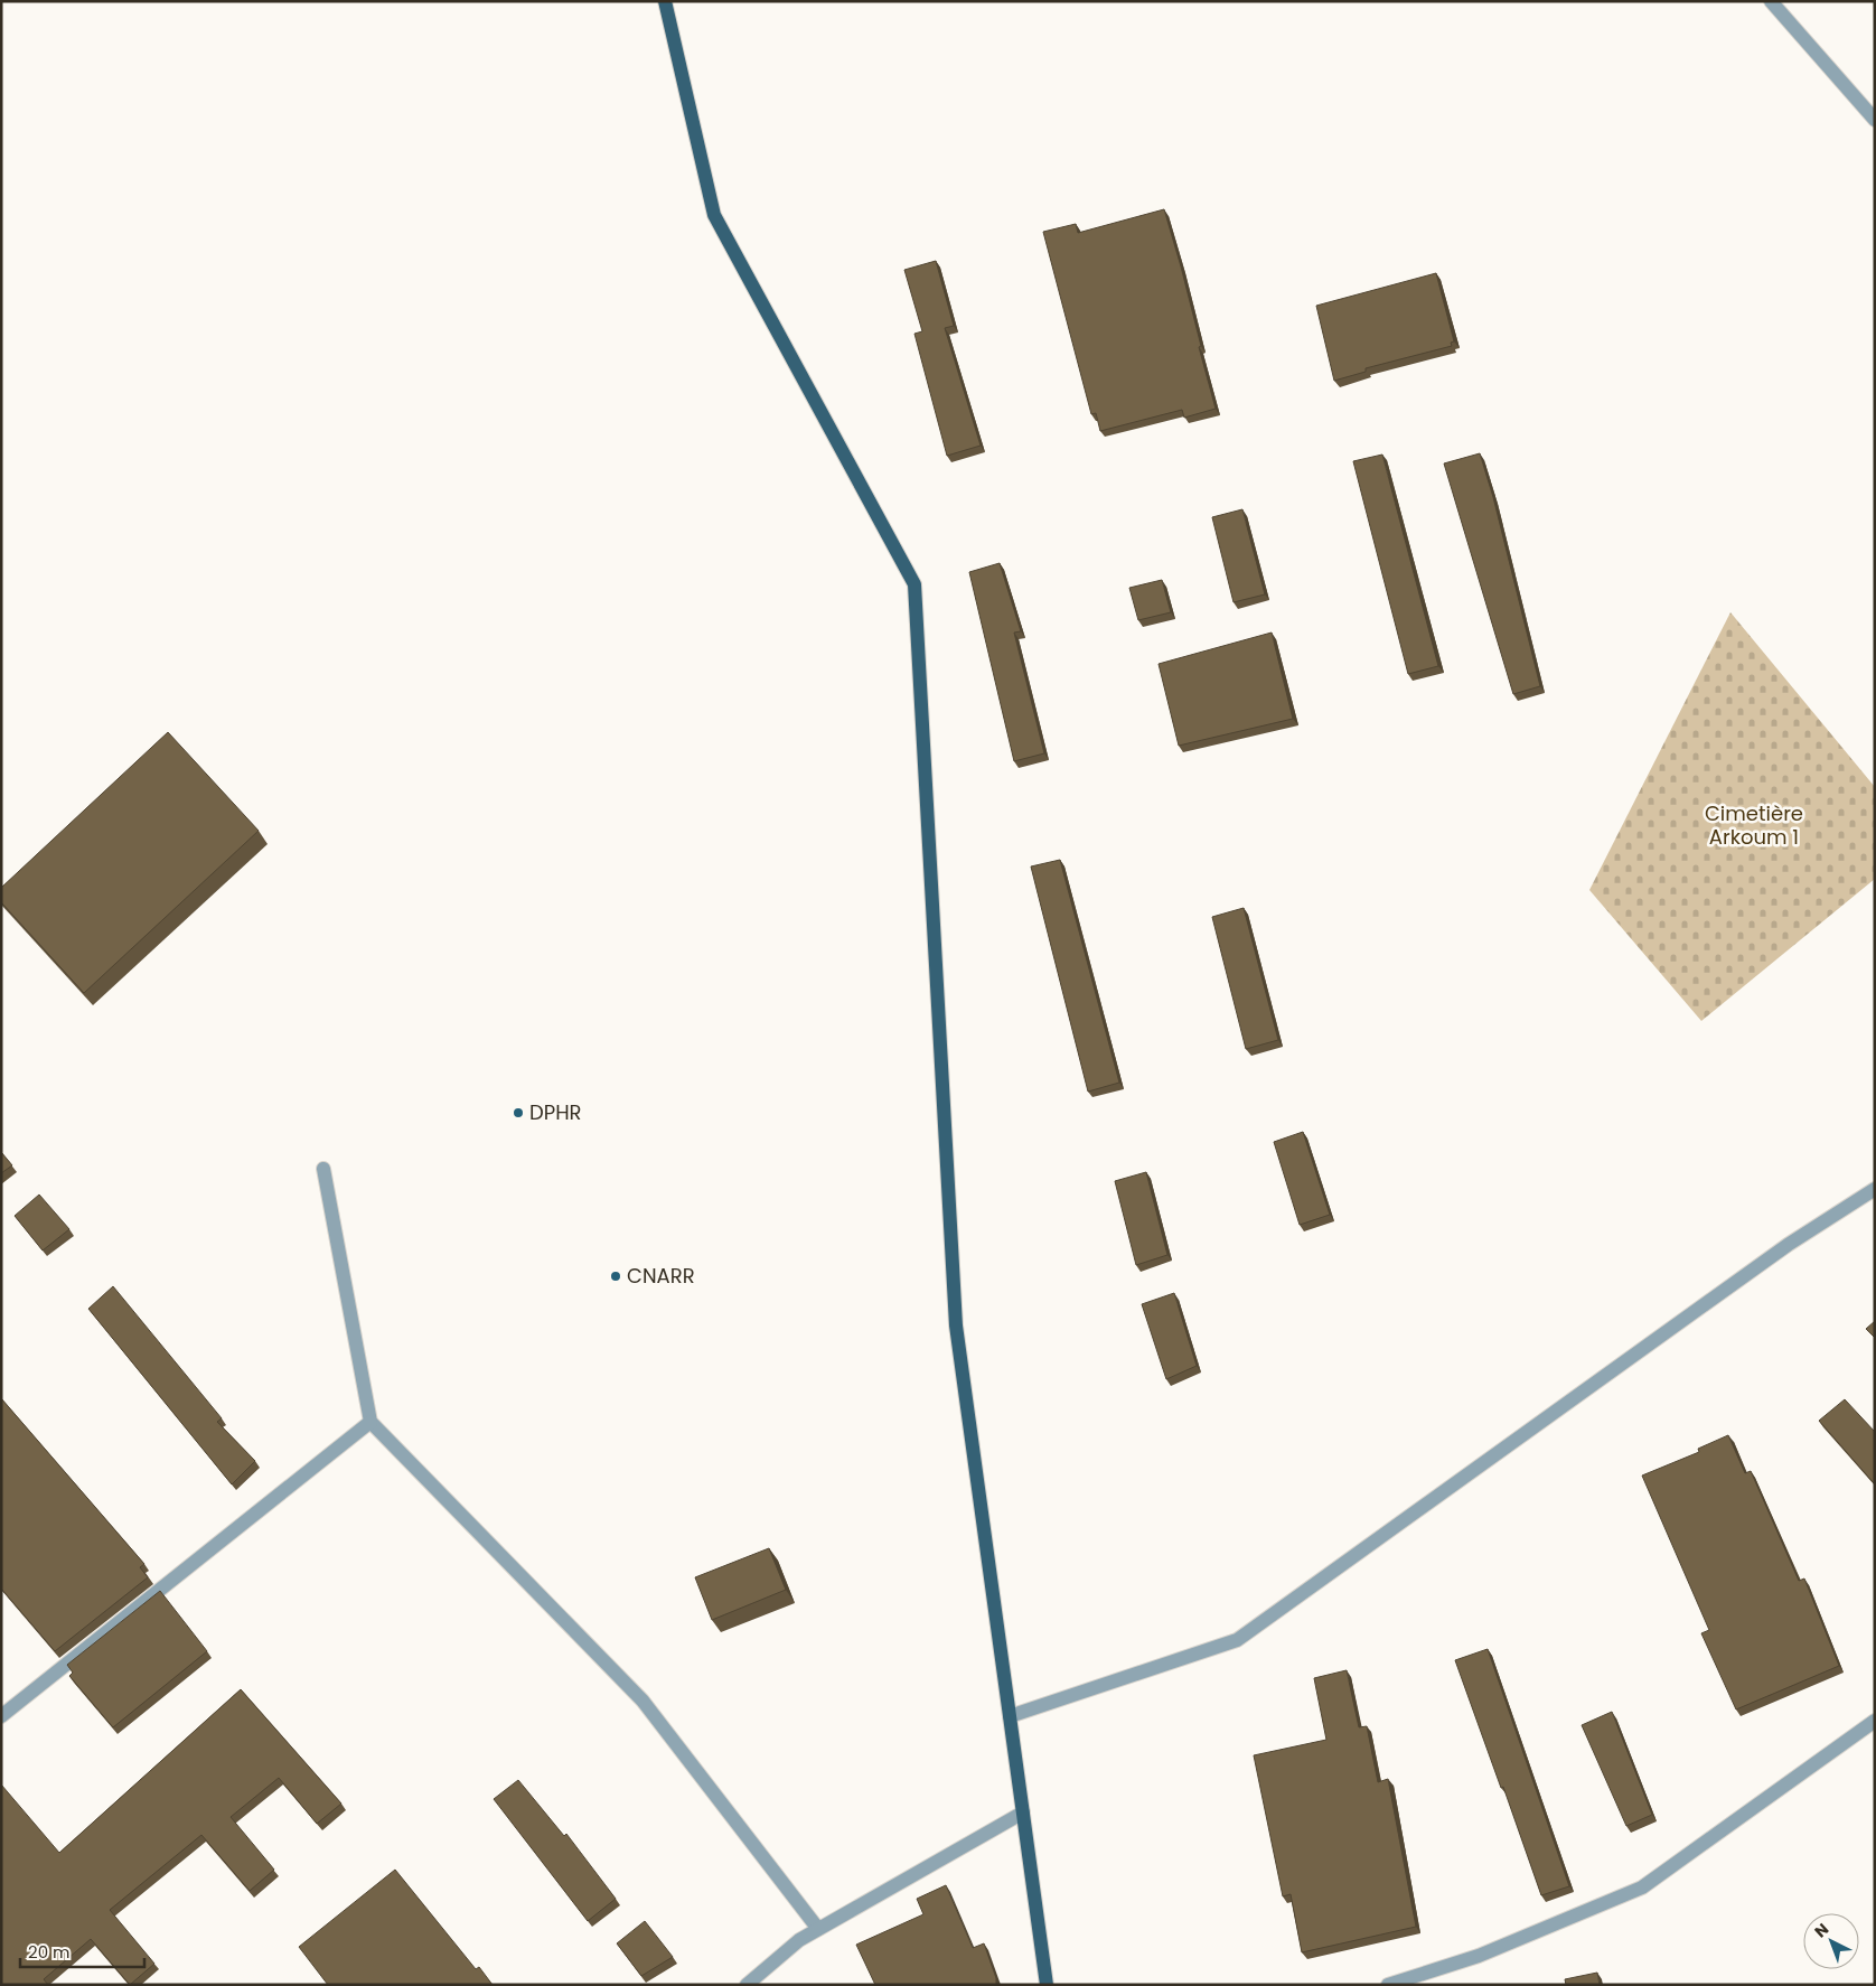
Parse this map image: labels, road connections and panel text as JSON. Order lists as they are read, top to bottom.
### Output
{
  "parks": ["Cimetière Arkoum 1"],
  "places": ["DPHR", "CNARR"],
  "scale_bar": "20 m",
  "north": "top left"
}
